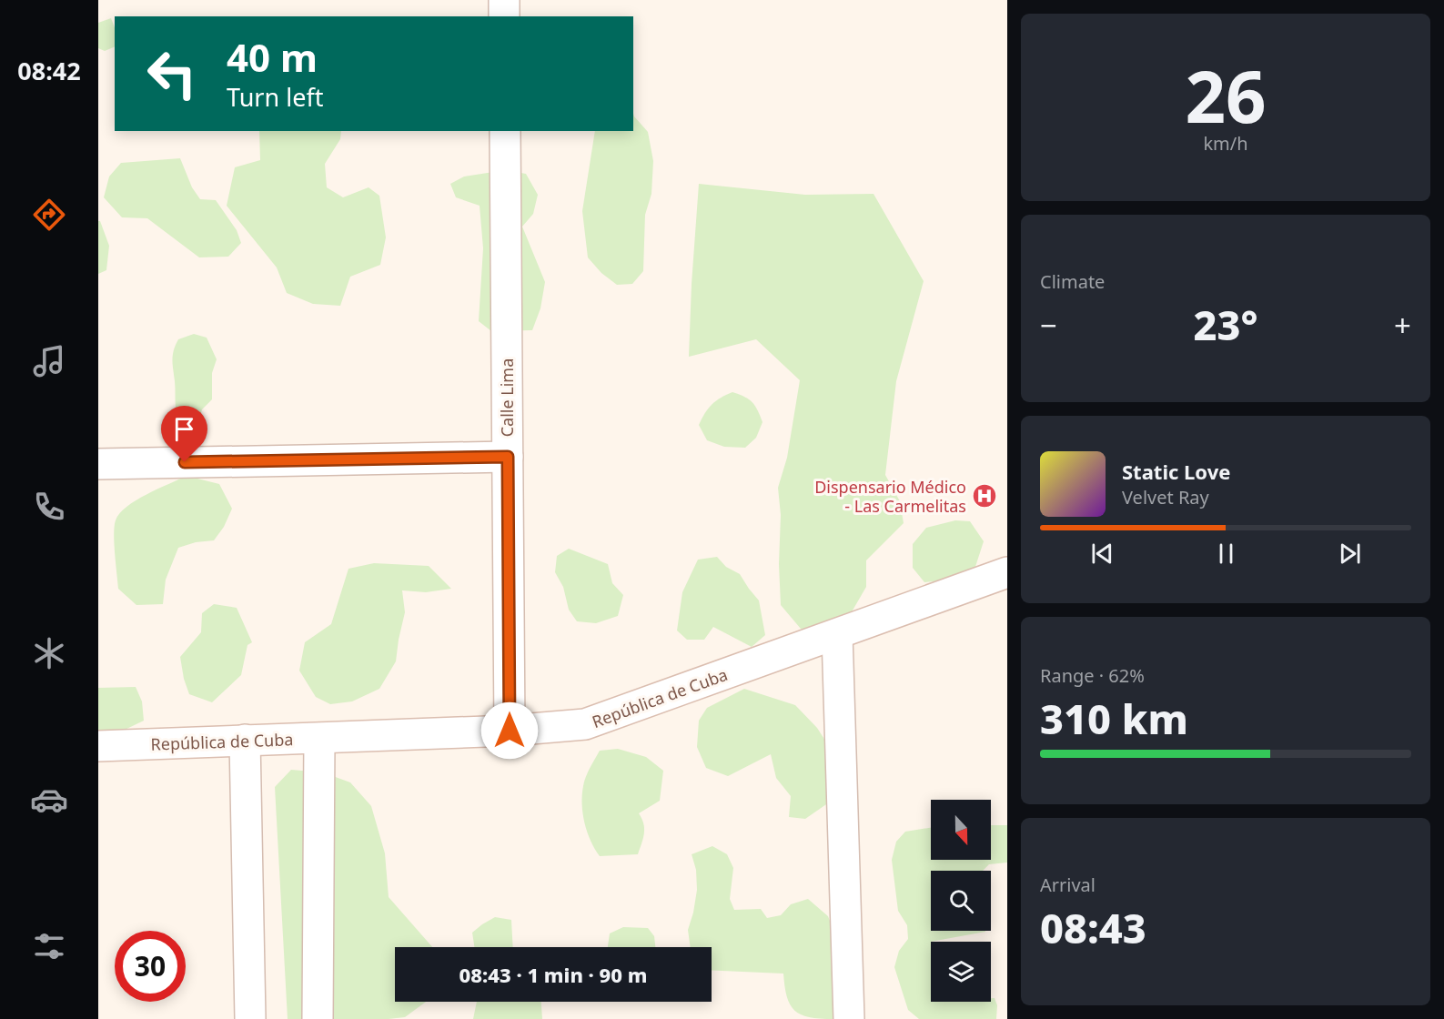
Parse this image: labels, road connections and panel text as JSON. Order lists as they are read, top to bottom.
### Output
{
  "streets": {
    "street": ["Calle Lima", "República de Cuba"]
  },
  "crossings": [
    ["Calle Lima", "República de Cuba"]
  ],
  "places": {
    "hospital": ["Dispensario Médico - Las Carmelitas"]
  },
  "north": "bottom",
  "page": {
    "tabs": "08:42",
    "tile": [
      ["26", "km/h"],
      "Climate",
      ["Range · 62%", "310 km"],
      ["Arrival", "08:43"]
    ],
    "turn": ["40 m", "Turn left"],
    "heat": ["−", "23°", "+"],
    "song": ["Static Love", "Velvet Ray"],
    "limit": "30",
    "trip": "08:43 · 1 min · 90 m"
  }
}
